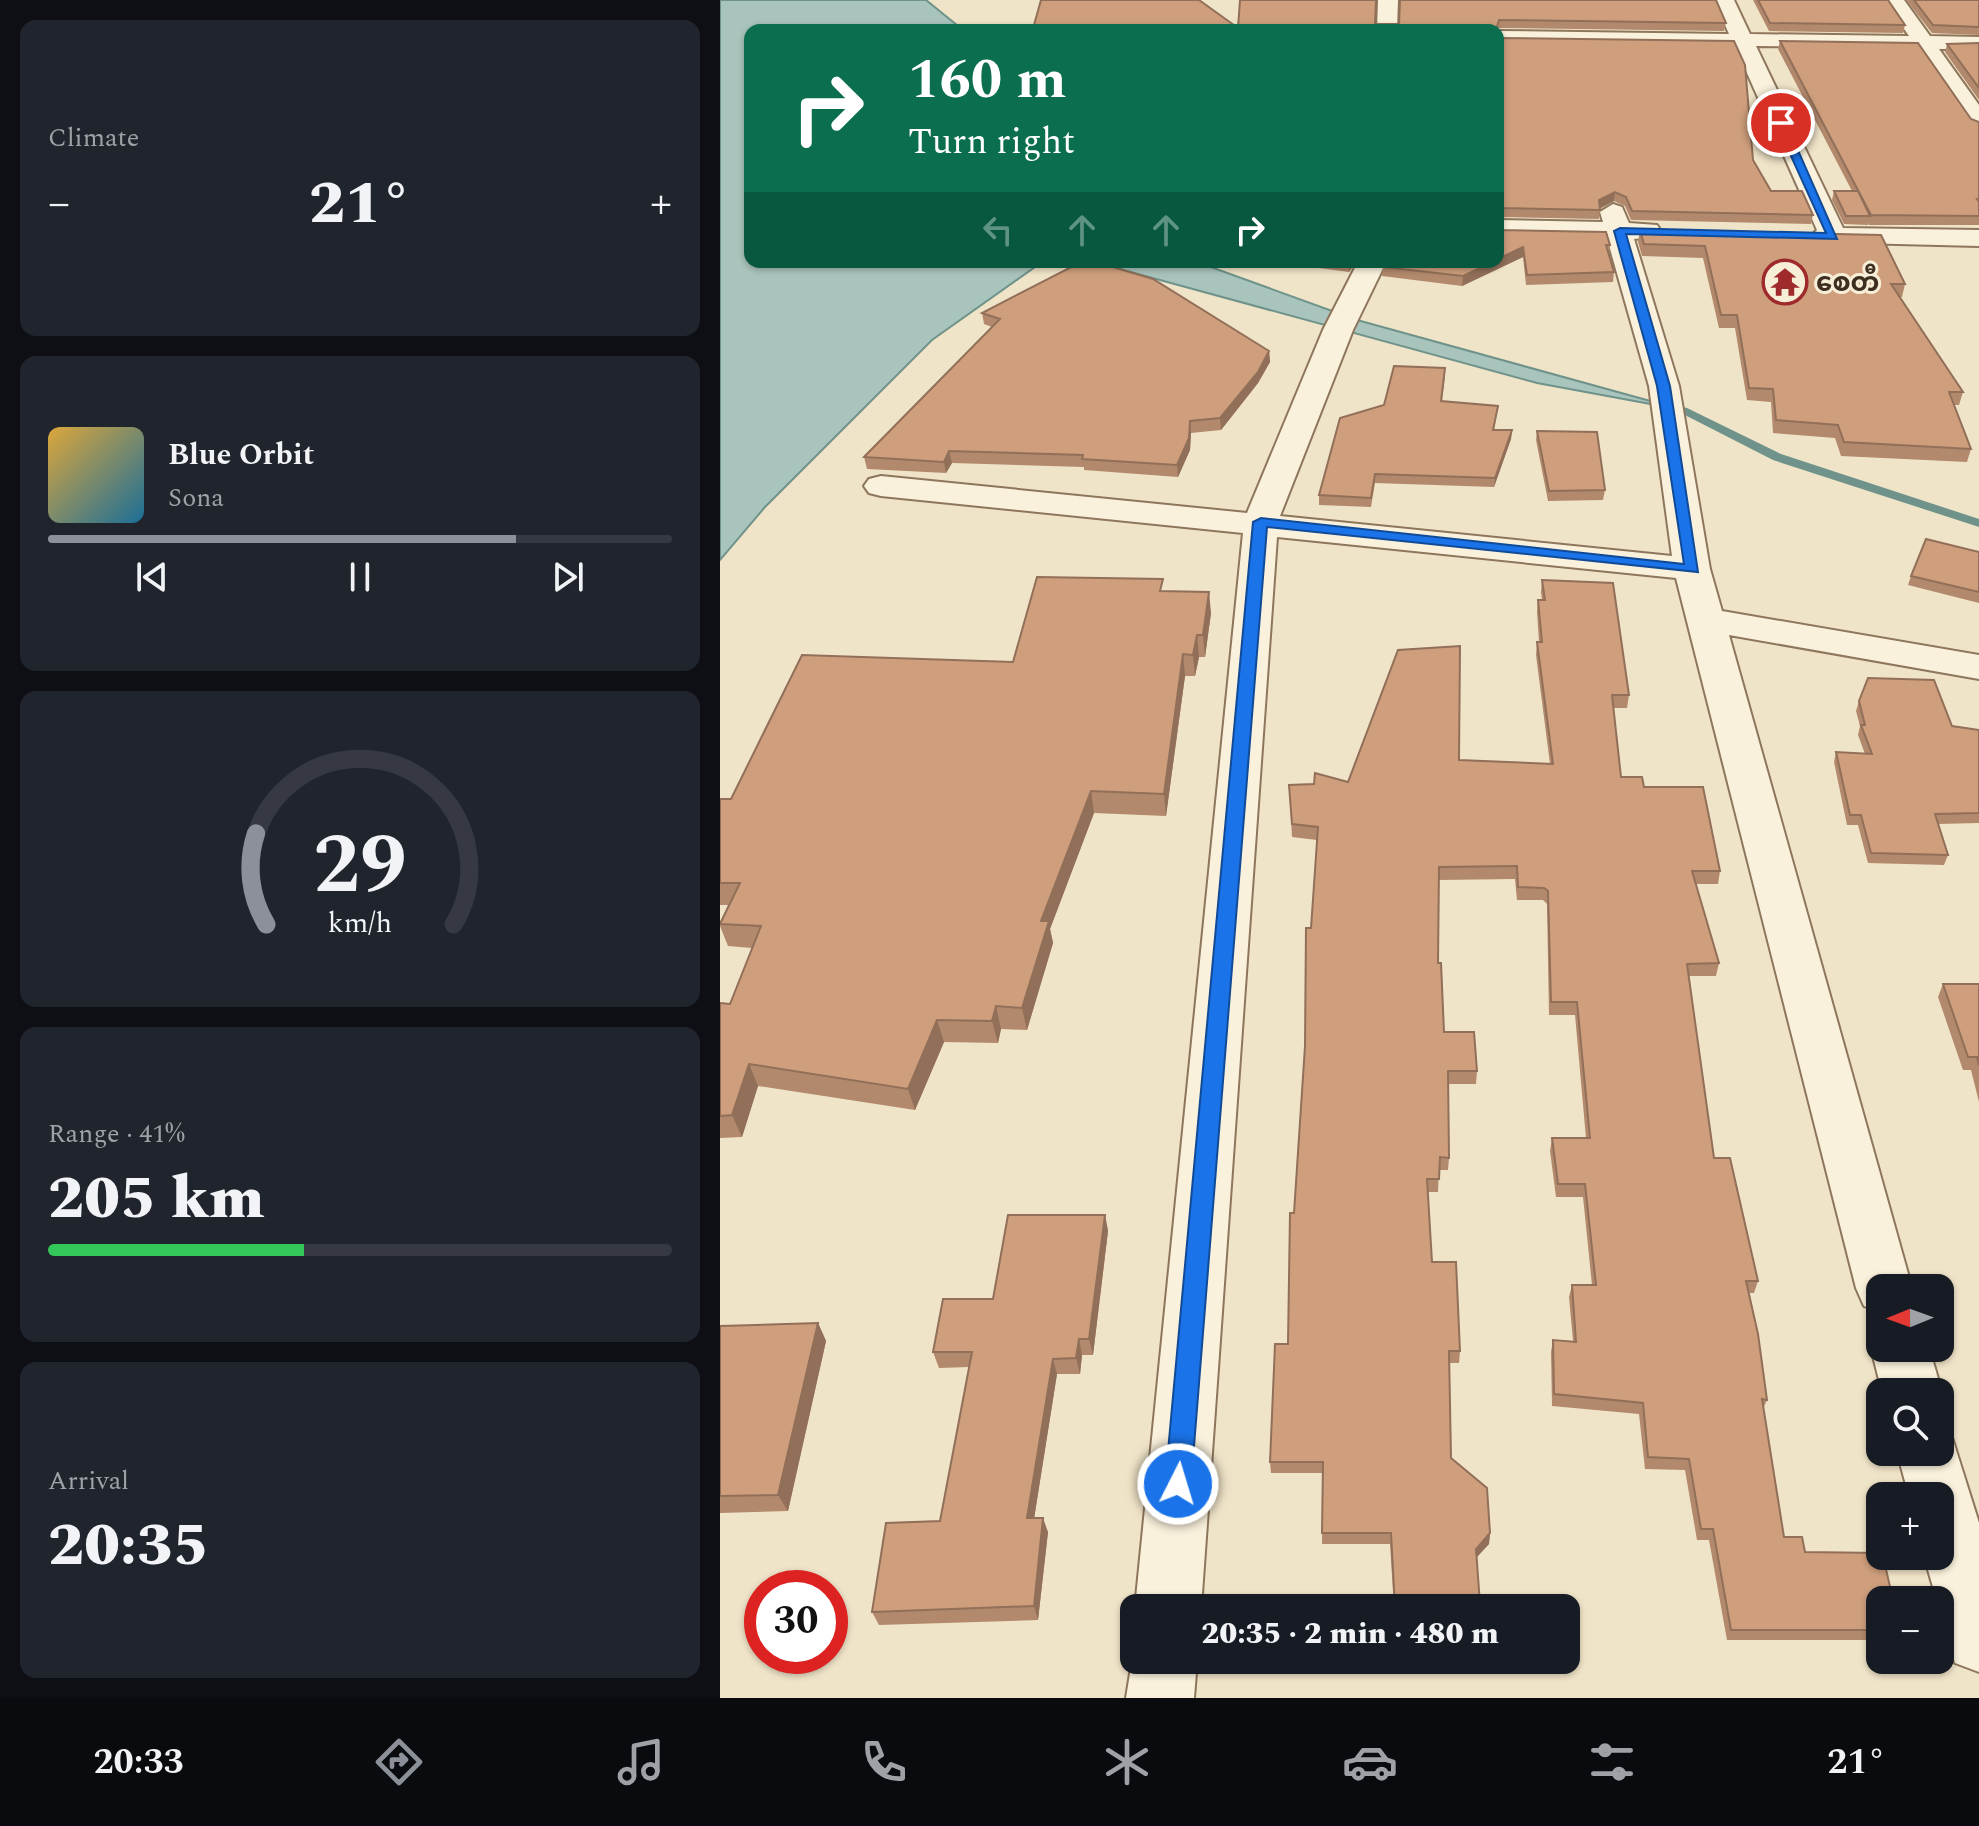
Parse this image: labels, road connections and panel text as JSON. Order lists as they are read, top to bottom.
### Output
{
  "places": {
    "temple": ["စေတီ"]
  },
  "north": "left",
  "page": {
    "tile": [
      "Climate",
      ["Range · 41%", "205 km"],
      ["Arrival", "20:35"]
    ],
    "turn": ["160 m", "Turn right"],
    "heat": ["−", "21°", "+"],
    "song": ["Blue Orbit", "Sona"],
    "map_buttons": ["+", "−"],
    "limit": "30",
    "trip": "20:35 · 2 min · 480 m",
    "tabs": ["20:33", "21°"],
    "gauge": ["29", "km/h"]
  }
}
